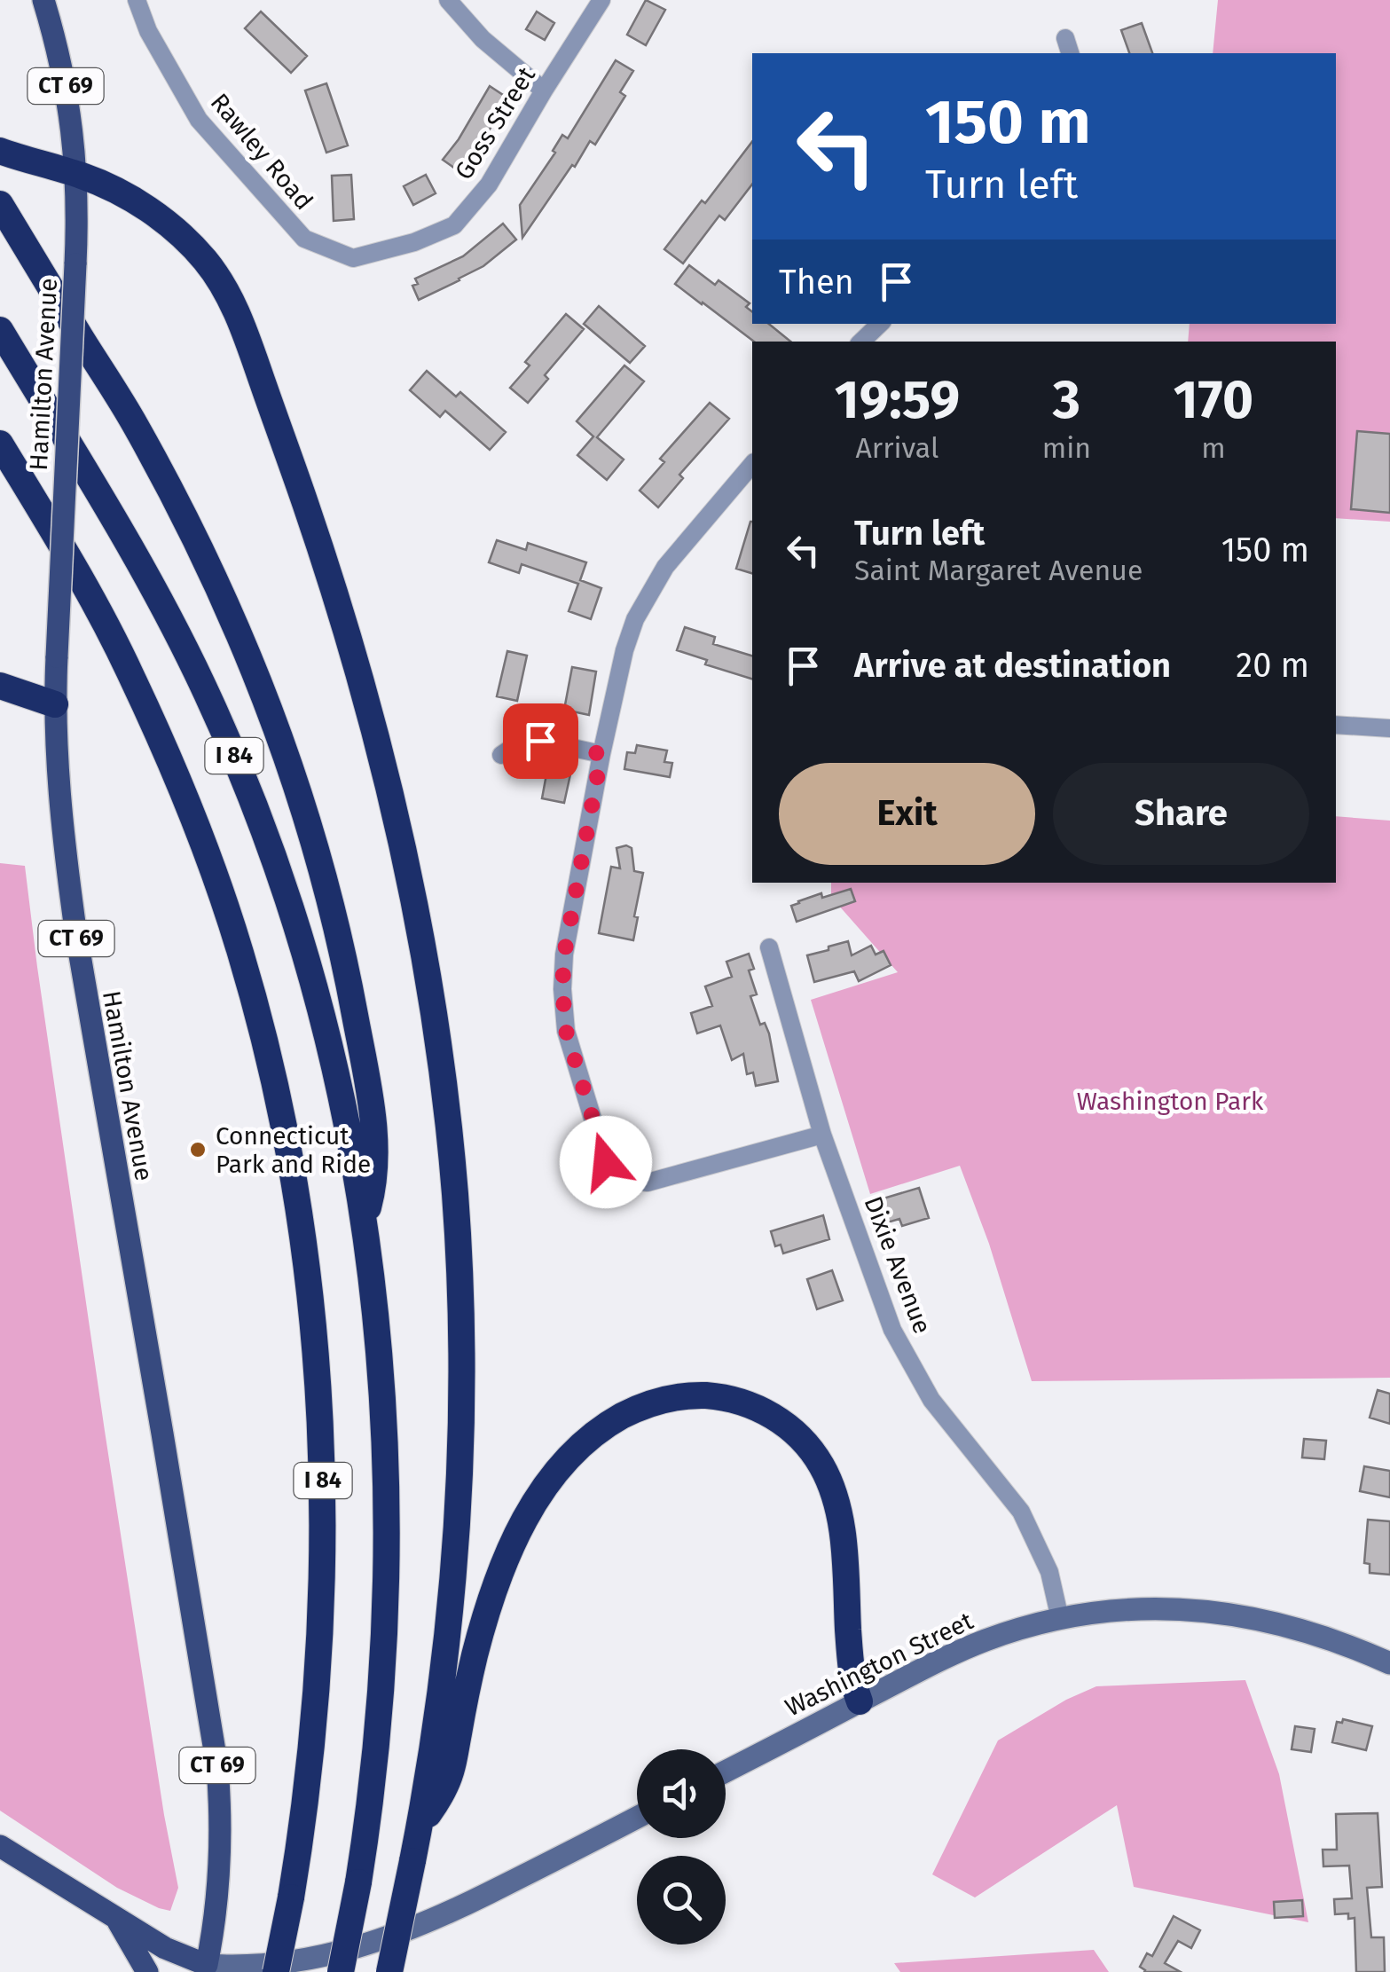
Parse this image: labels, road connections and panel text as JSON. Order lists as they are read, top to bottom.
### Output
{
  "streets": {
    "highway": ["I 84"],
    "main road": ["CT 69", "Hamilton Avenue", "Washington Street"],
    "street": ["Goss Street", "Rawley Road", "Dixie Avenue"]
  },
  "crossings": [
    ["Goss Street", "Rawley Road"],
    ["Dixie Avenue", "Washington Street"]
  ],
  "parks": ["Washington Park"],
  "places": ["Connecticut Park and Ride"],
  "page": {
    "turn": ["150 m", "Turn left"],
    "then": "Then",
    "eta": [
      "19:59",
      "Arrival",
      "3",
      "min",
      "170",
      "m"
    ],
    "list": [
      {
        "name": "Turn left",
        "note": "Saint Margaret Avenue",
        "value": "150 m"
      },
      {
        "name": "Arrive at destination",
        "value": "20 m"
      }
    ],
    "buttons": ["Exit", "Share"]
  }
}
